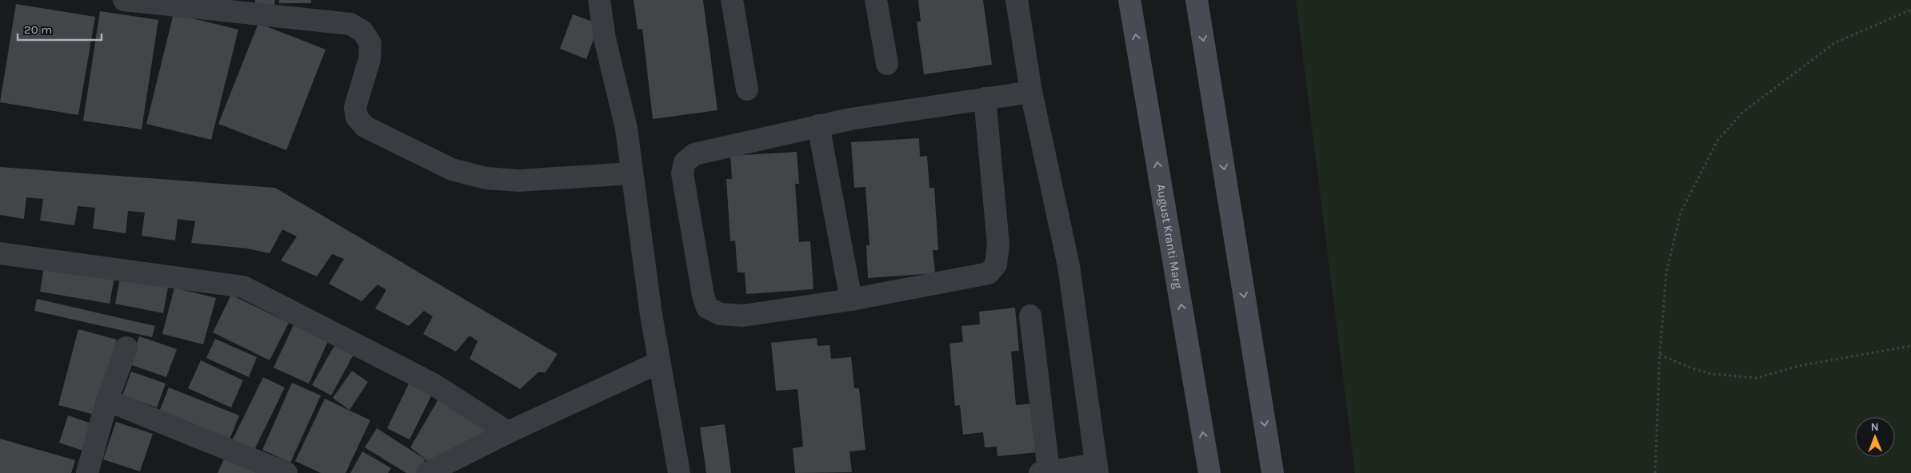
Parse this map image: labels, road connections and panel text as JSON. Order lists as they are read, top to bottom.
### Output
{
  "streets": {
    "main road": ["August Kranti Marg"]
  },
  "scale_bar": "20 m",
  "north": "top"
}
